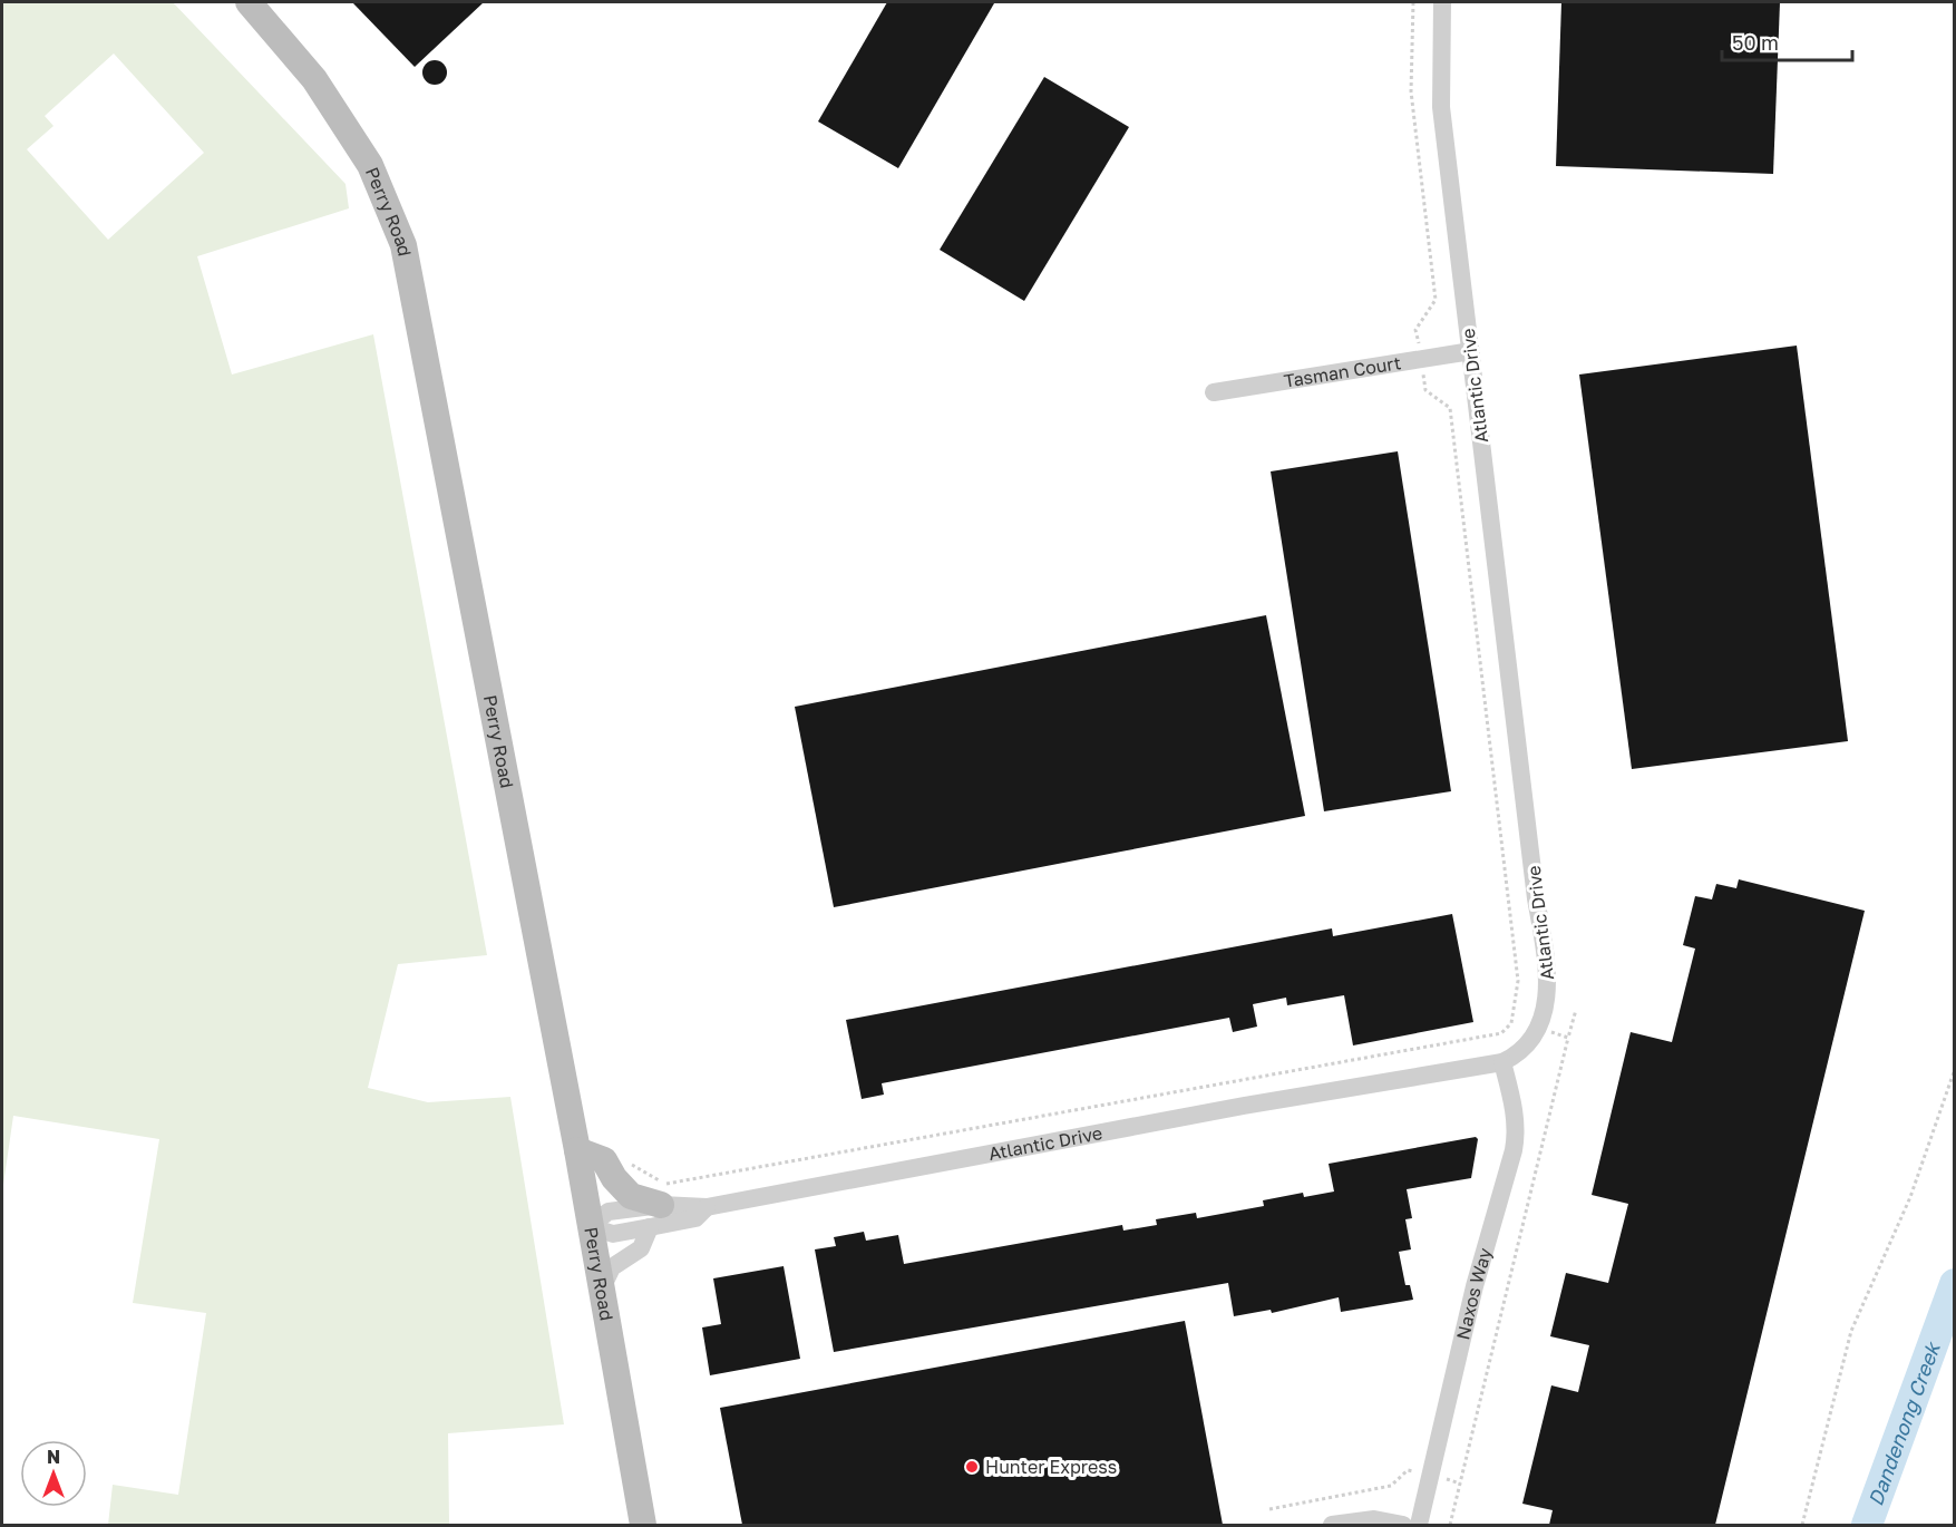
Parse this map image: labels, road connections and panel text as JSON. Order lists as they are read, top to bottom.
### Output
{
  "streets": {
    "main road": ["Perry Road"],
    "street": ["Tasman Court", "Atlantic Drive", "Naxos Way"]
  },
  "crossings": [
    ["Perry Road", "Atlantic Drive"],
    ["Tasman Court", "Atlantic Drive"],
    ["Atlantic Drive", "Naxos Way"]
  ],
  "water": ["Dandenong Creek"],
  "places": ["Hunter Express"],
  "scale_bar": "50 m",
  "north": "top"
}
